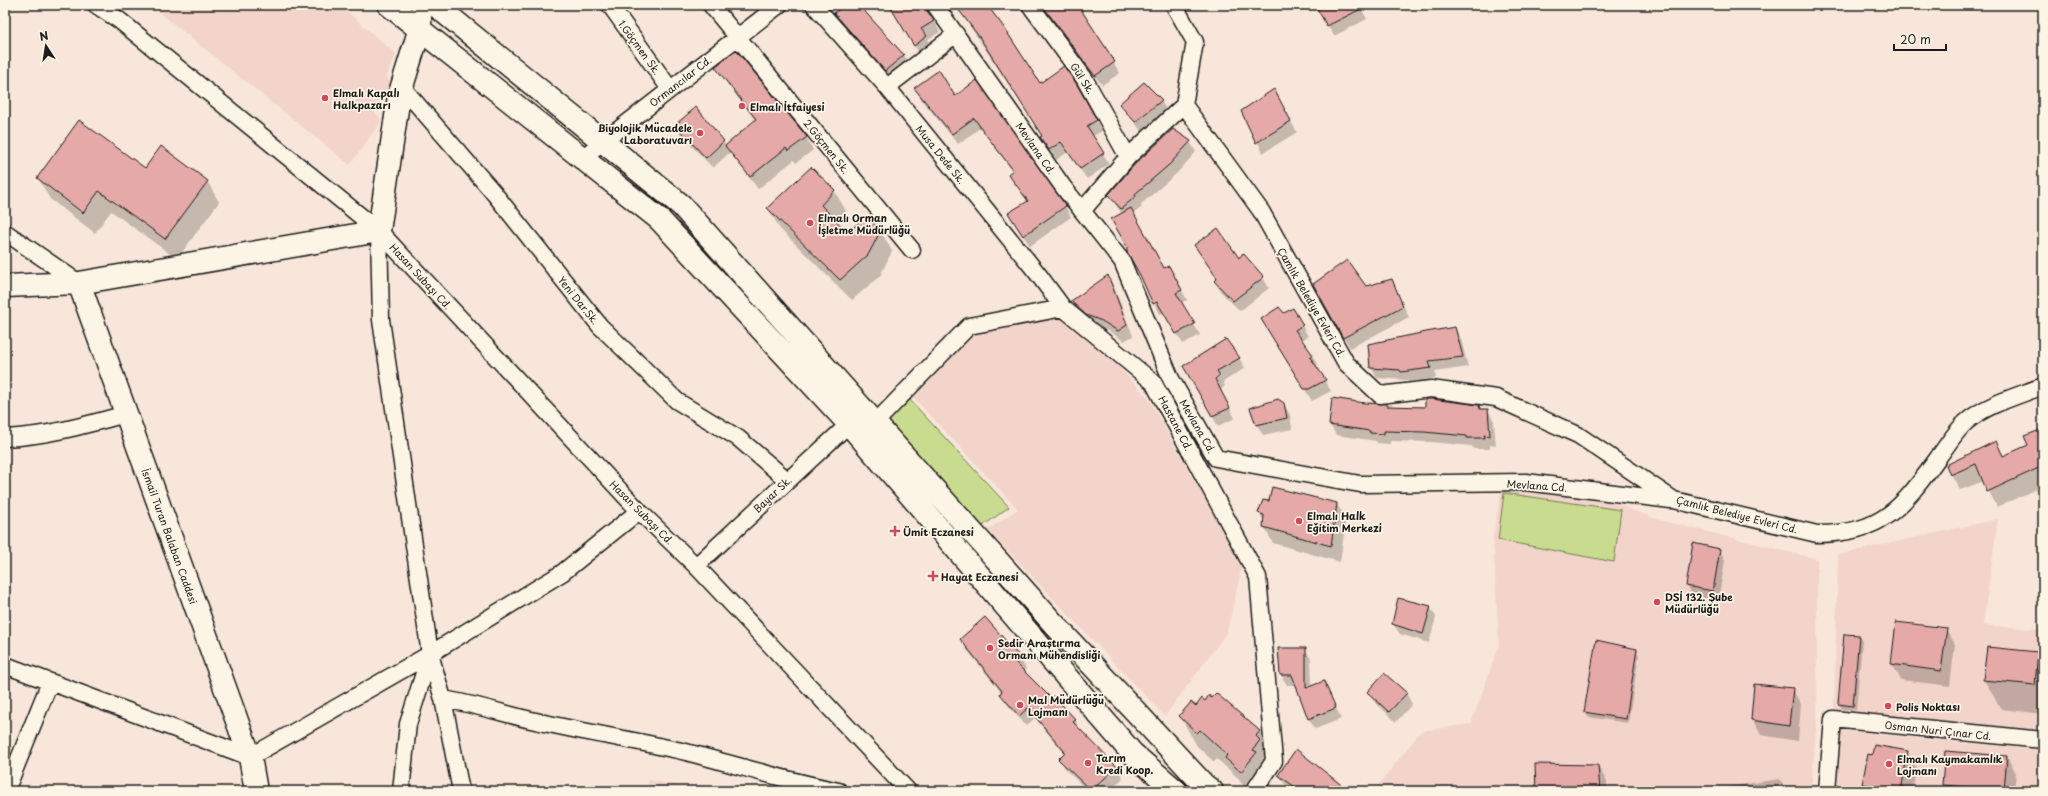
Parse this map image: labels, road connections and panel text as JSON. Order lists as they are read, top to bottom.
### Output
{
  "streets": {
    "main road": ["İsmail Turan Balaban Caddesi"],
    "street": [
      "1.Göçmen Sk.",
      "Gül Sk.",
      "Ormancılar Cd.",
      "2.Göçmen Sk.",
      "Mevlana Cd.",
      "Musa Dede Sk.",
      "Hasan Subaşı Cd.",
      "Yeni Dar.Sk.",
      "Çamlık Belediye Evleri Cd.",
      "Hastane Cd.",
      "Bayar Sk.",
      "Osman Nuri Çınar Cd."
    ]
  },
  "crossings": [
    ["1.Göçmen Sk.", "Ormancılar Cd."],
    ["Ormancılar Cd.", "2.Göçmen Sk."],
    ["Mevlana Cd.", "Çamlık Belediye Evleri Cd."],
    ["Musa Dede Sk.", "Hastane Cd."],
    ["Hasan Subaşı Cd.", "Bayar Sk."],
    ["Yeni Dar.Sk.", "Bayar Sk."]
  ],
  "places": {
    "other": [
      "Elmalı Kapalı Halkpazarı",
      "Elmalı İtfaiyesi",
      "Biyolojik Mücadele Laboratuvarı",
      "Elmalı Orman İşletme Müdürlüğü",
      "Elmalı Halk Eğitim Merkezi",
      "DSİ 132. Şube Müdürlüğü",
      "Sedir Araştırma Ormanı Mühendisliği",
      "Mal Müdürlüğü Lojmanı",
      "Polis Noktası",
      "Tarım Kredi Koop.",
      "Elmalı Kaymakamlık Lojmanı"
    ],
    "health": ["Ümit Eczanesi", "Hayat Eczanesi"]
  },
  "scale_bar": "20 m",
  "north": "top"
}
